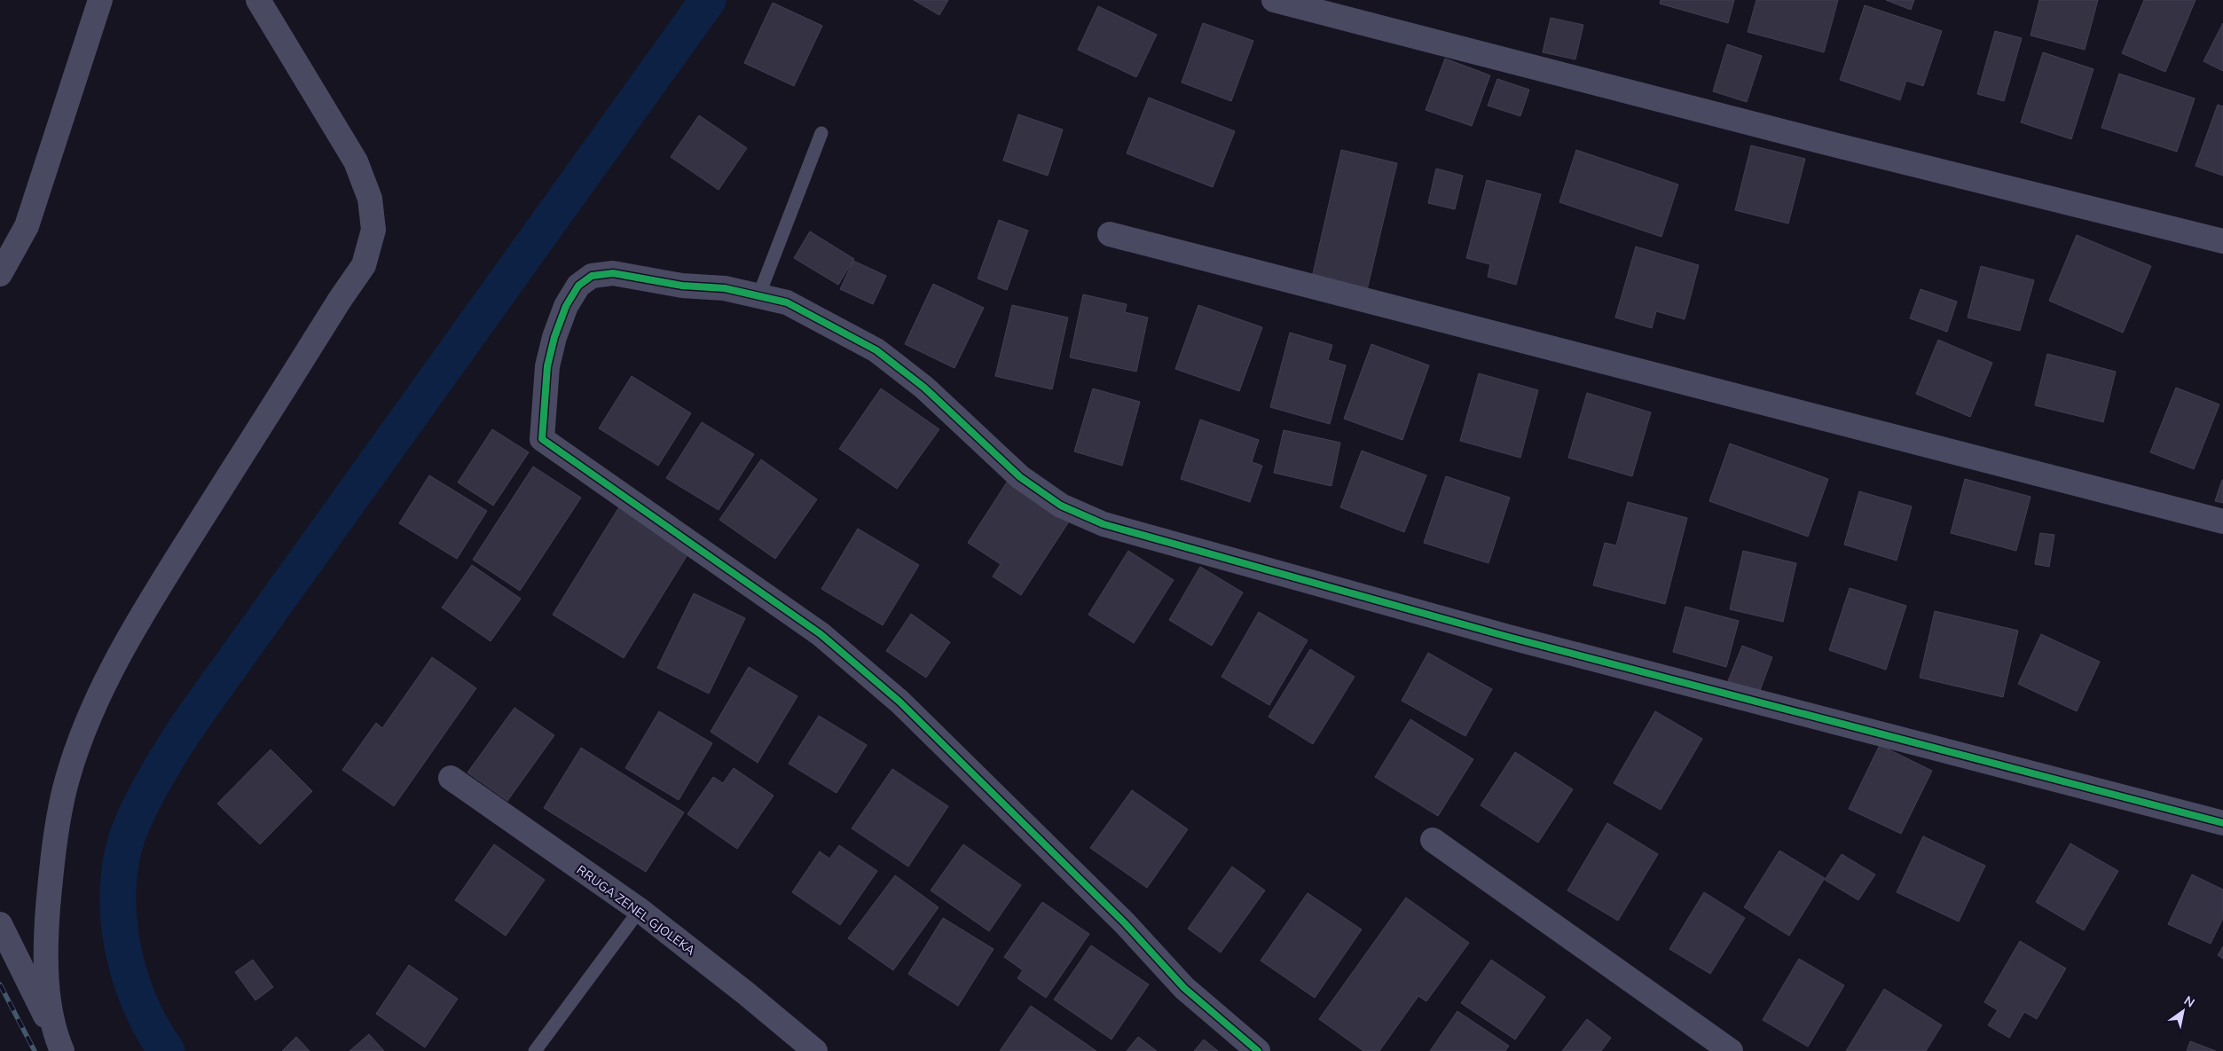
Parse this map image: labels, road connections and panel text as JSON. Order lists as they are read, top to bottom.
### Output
{
  "streets": {
    "street": ["RRUGA ZENEL GJOLEKA"]
  },
  "north": "top right"
}
